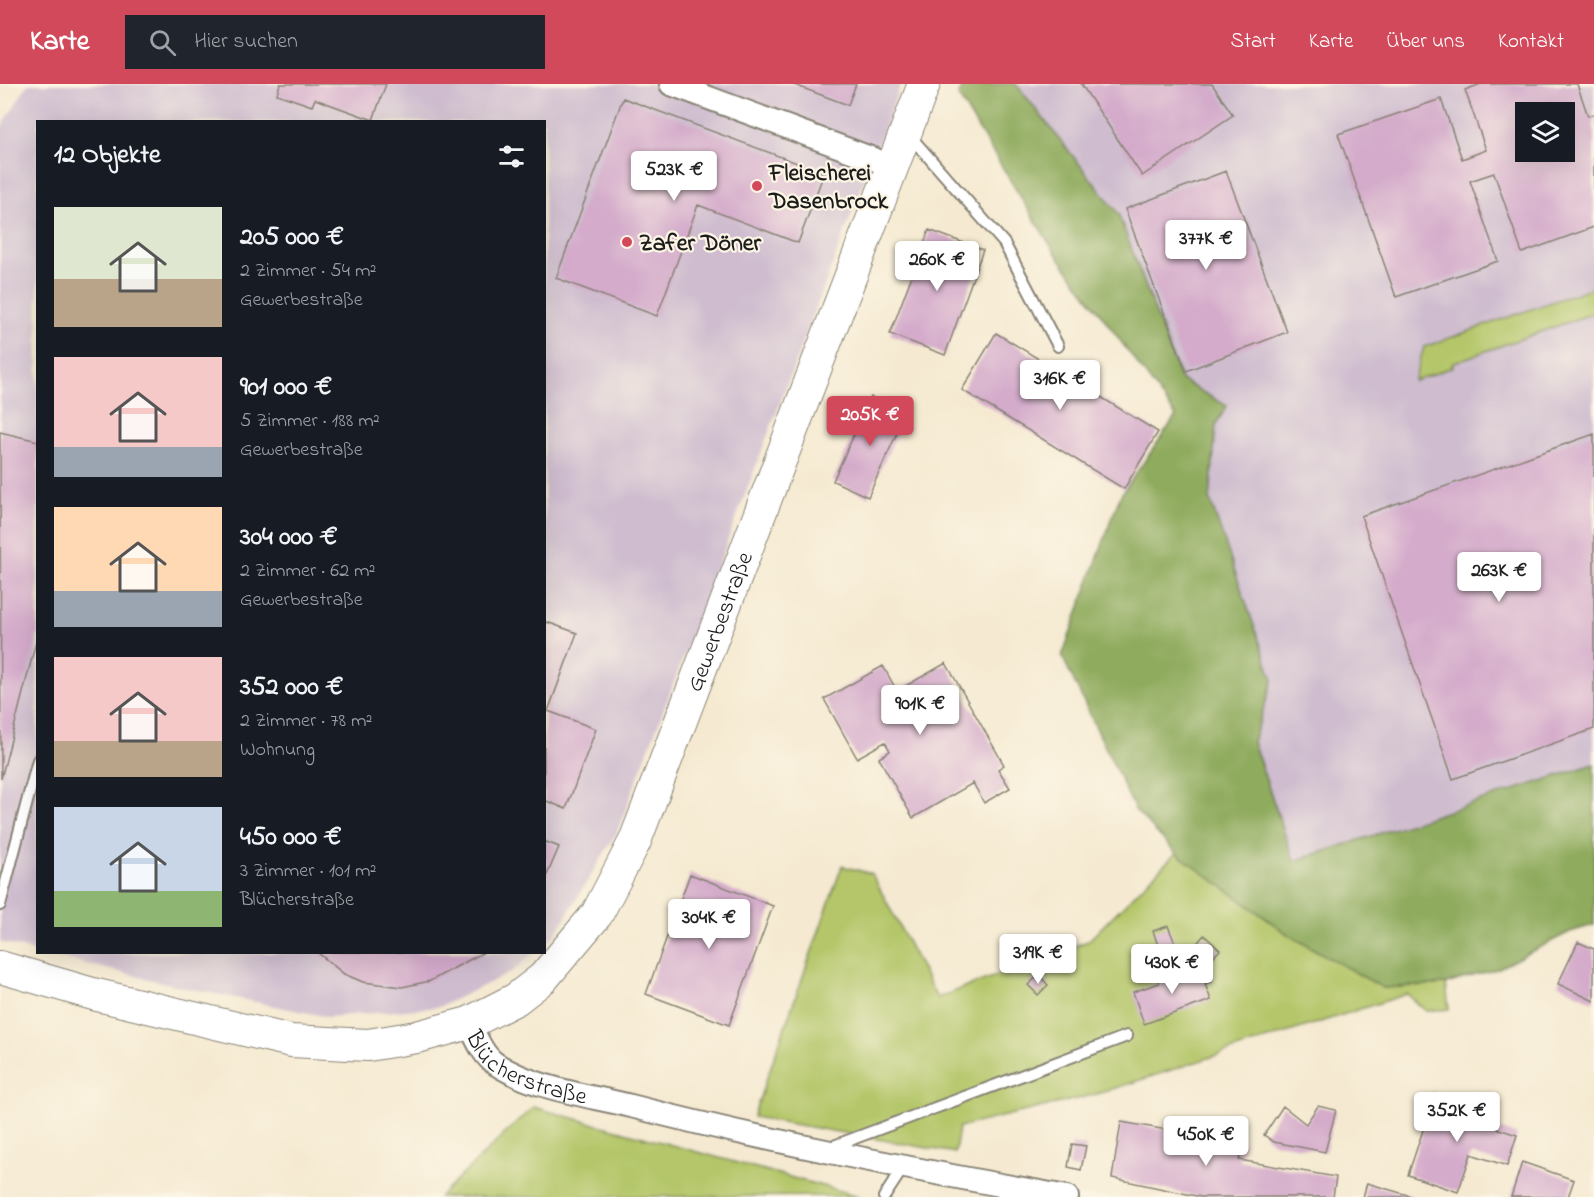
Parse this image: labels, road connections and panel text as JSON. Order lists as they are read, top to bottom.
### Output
{
  "streets": {
    "street": ["Gewerbestraße", "Blücherstraße"]
  },
  "crossings": [
    ["Gewerbestraße", "Blücherstraße"]
  ],
  "places": ["Fleischerei Dasenbrock", "Zafer Döner"],
  "page": {
    "header": "Karte",
    "search": "Hier suchen",
    "nav": [
      "Start",
      "Karte",
      "Über uns",
      "Kontakt"
    ],
    "heading": "12 Objekte",
    "price": [
      "523K €",
      "377K €",
      "260K €",
      "316K €",
      "205K €",
      "263K €",
      "901K €",
      "304K €",
      "319K €",
      "430K €",
      "352K €",
      "450K €"
    ],
    "list": [
      {
        "name": "205 000 €",
        "note": "2 Zimmer · 54 m² · Gewerbestraße"
      },
      {
        "name": "901 000 €",
        "note": "5 Zimmer · 188 m² · Gewerbestraße"
      },
      {
        "name": "304 000 €",
        "note": "2 Zimmer · 62 m² · Gewerbestraße"
      },
      {
        "name": "352 000 €",
        "note": "2 Zimmer · 78 m² · Wohnung"
      },
      {
        "name": "450 000 €",
        "note": "3 Zimmer · 101 m² · Blücherstraße"
      }
    ]
  }
}
